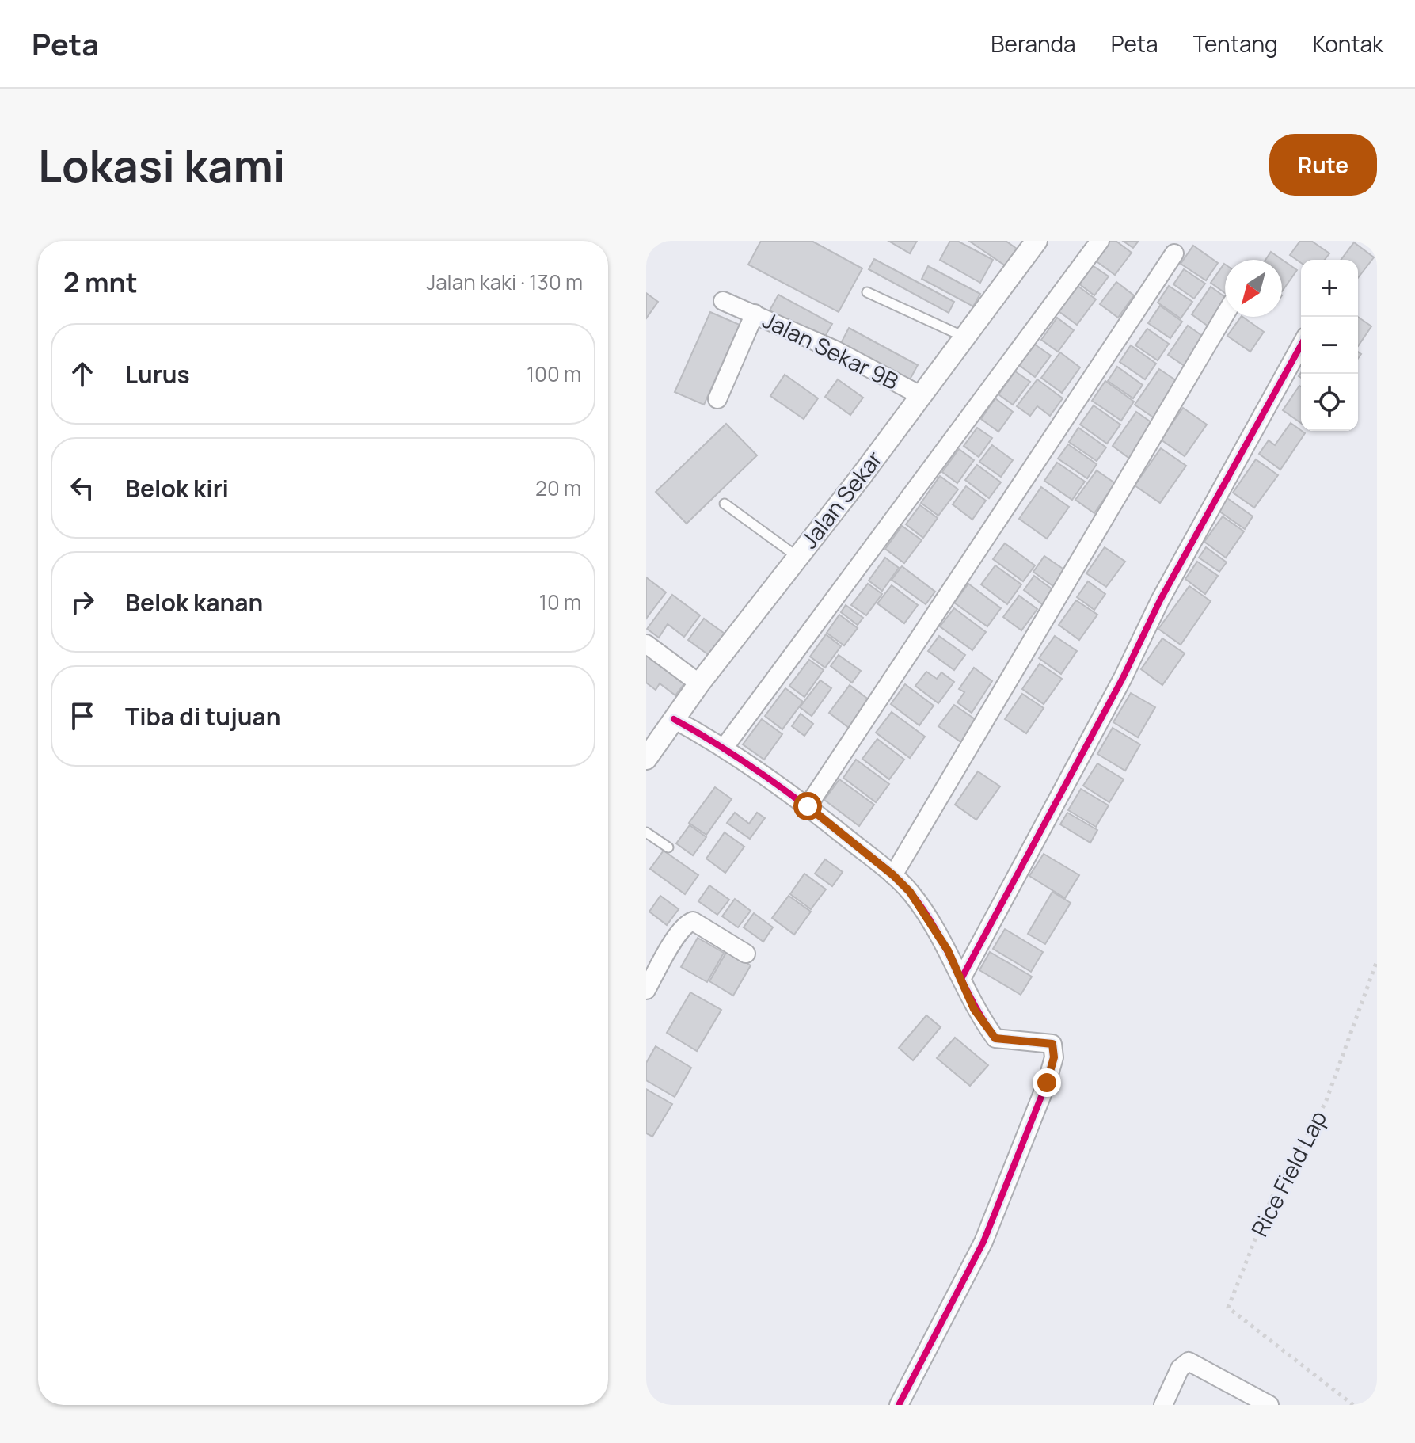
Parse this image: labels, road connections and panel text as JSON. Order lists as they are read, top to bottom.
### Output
{
  "streets": {
    "street": ["Jalan Sekar 9B", "Jalan Sekar"],
    "path": ["Rice Field Lap"]
  },
  "crossings": [
    ["Jalan Sekar 9B", "Jalan Sekar"]
  ],
  "north": "bottom left",
  "page": {
    "header": "Peta",
    "nav": [
      "Beranda",
      "Peta",
      "Tentang",
      "Kontak"
    ],
    "buttons": "Rute",
    "title": "Lokasi kami",
    "heading": ["2 mnt", "Jalan kaki · 130 m"],
    "map_buttons": ["+", "−"],
    "list": [
      ["Lurus", "100 m"],
      ["Belok kiri", "20 m"],
      ["Belok kanan", "10 m"],
      "Tiba di tujuan"
    ]
  }
}
